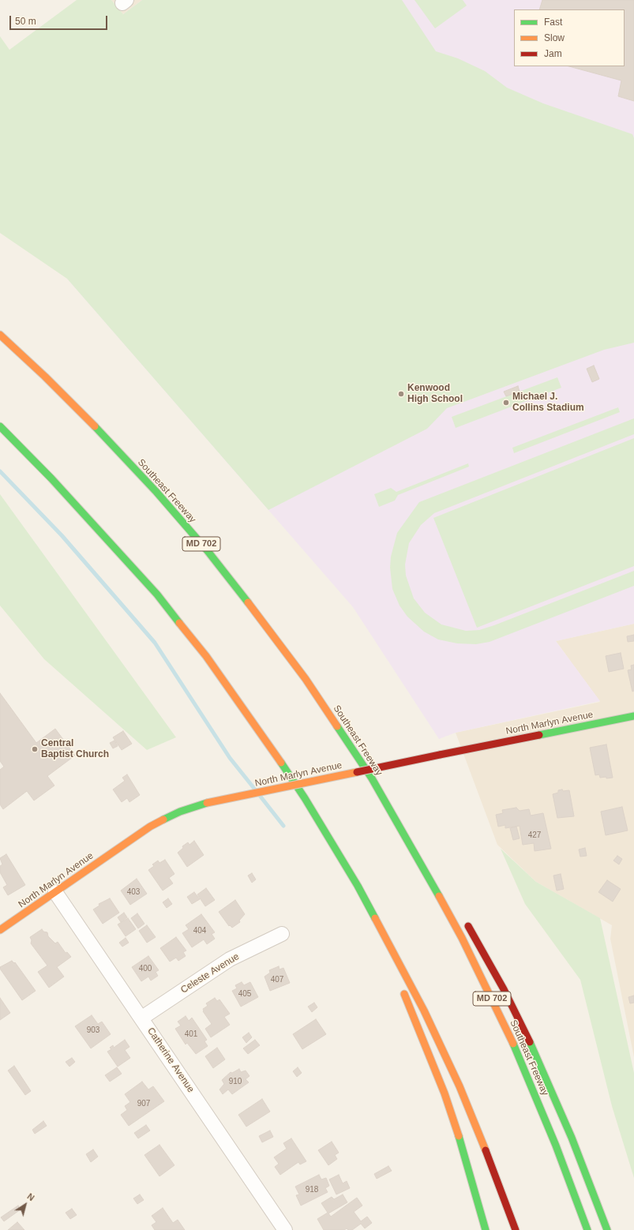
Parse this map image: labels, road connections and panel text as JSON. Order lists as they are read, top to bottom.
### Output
{
  "streets": {
    "main road": ["Southeast Freeway", "MD 702", "North Marlyn Avenue"],
    "street": ["Celeste Avenue", "Catherine Avenue"]
  },
  "crossings": [
    ["North Marlyn Avenue", "Catherine Avenue"],
    ["Celeste Avenue", "Catherine Avenue"]
  ],
  "places": ["Kenwood High School", "Michael J. Collins Stadium", "Central Baptist Church"],
  "house_numbers": [
    "427",
    "403",
    "404",
    "400",
    "407",
    "405",
    "903",
    "401",
    "910",
    "907",
    "918"
  ],
  "legend": ["Fast", "Slow", "Jam"],
  "scale_bar": "50 m",
  "north": "top right"
}
